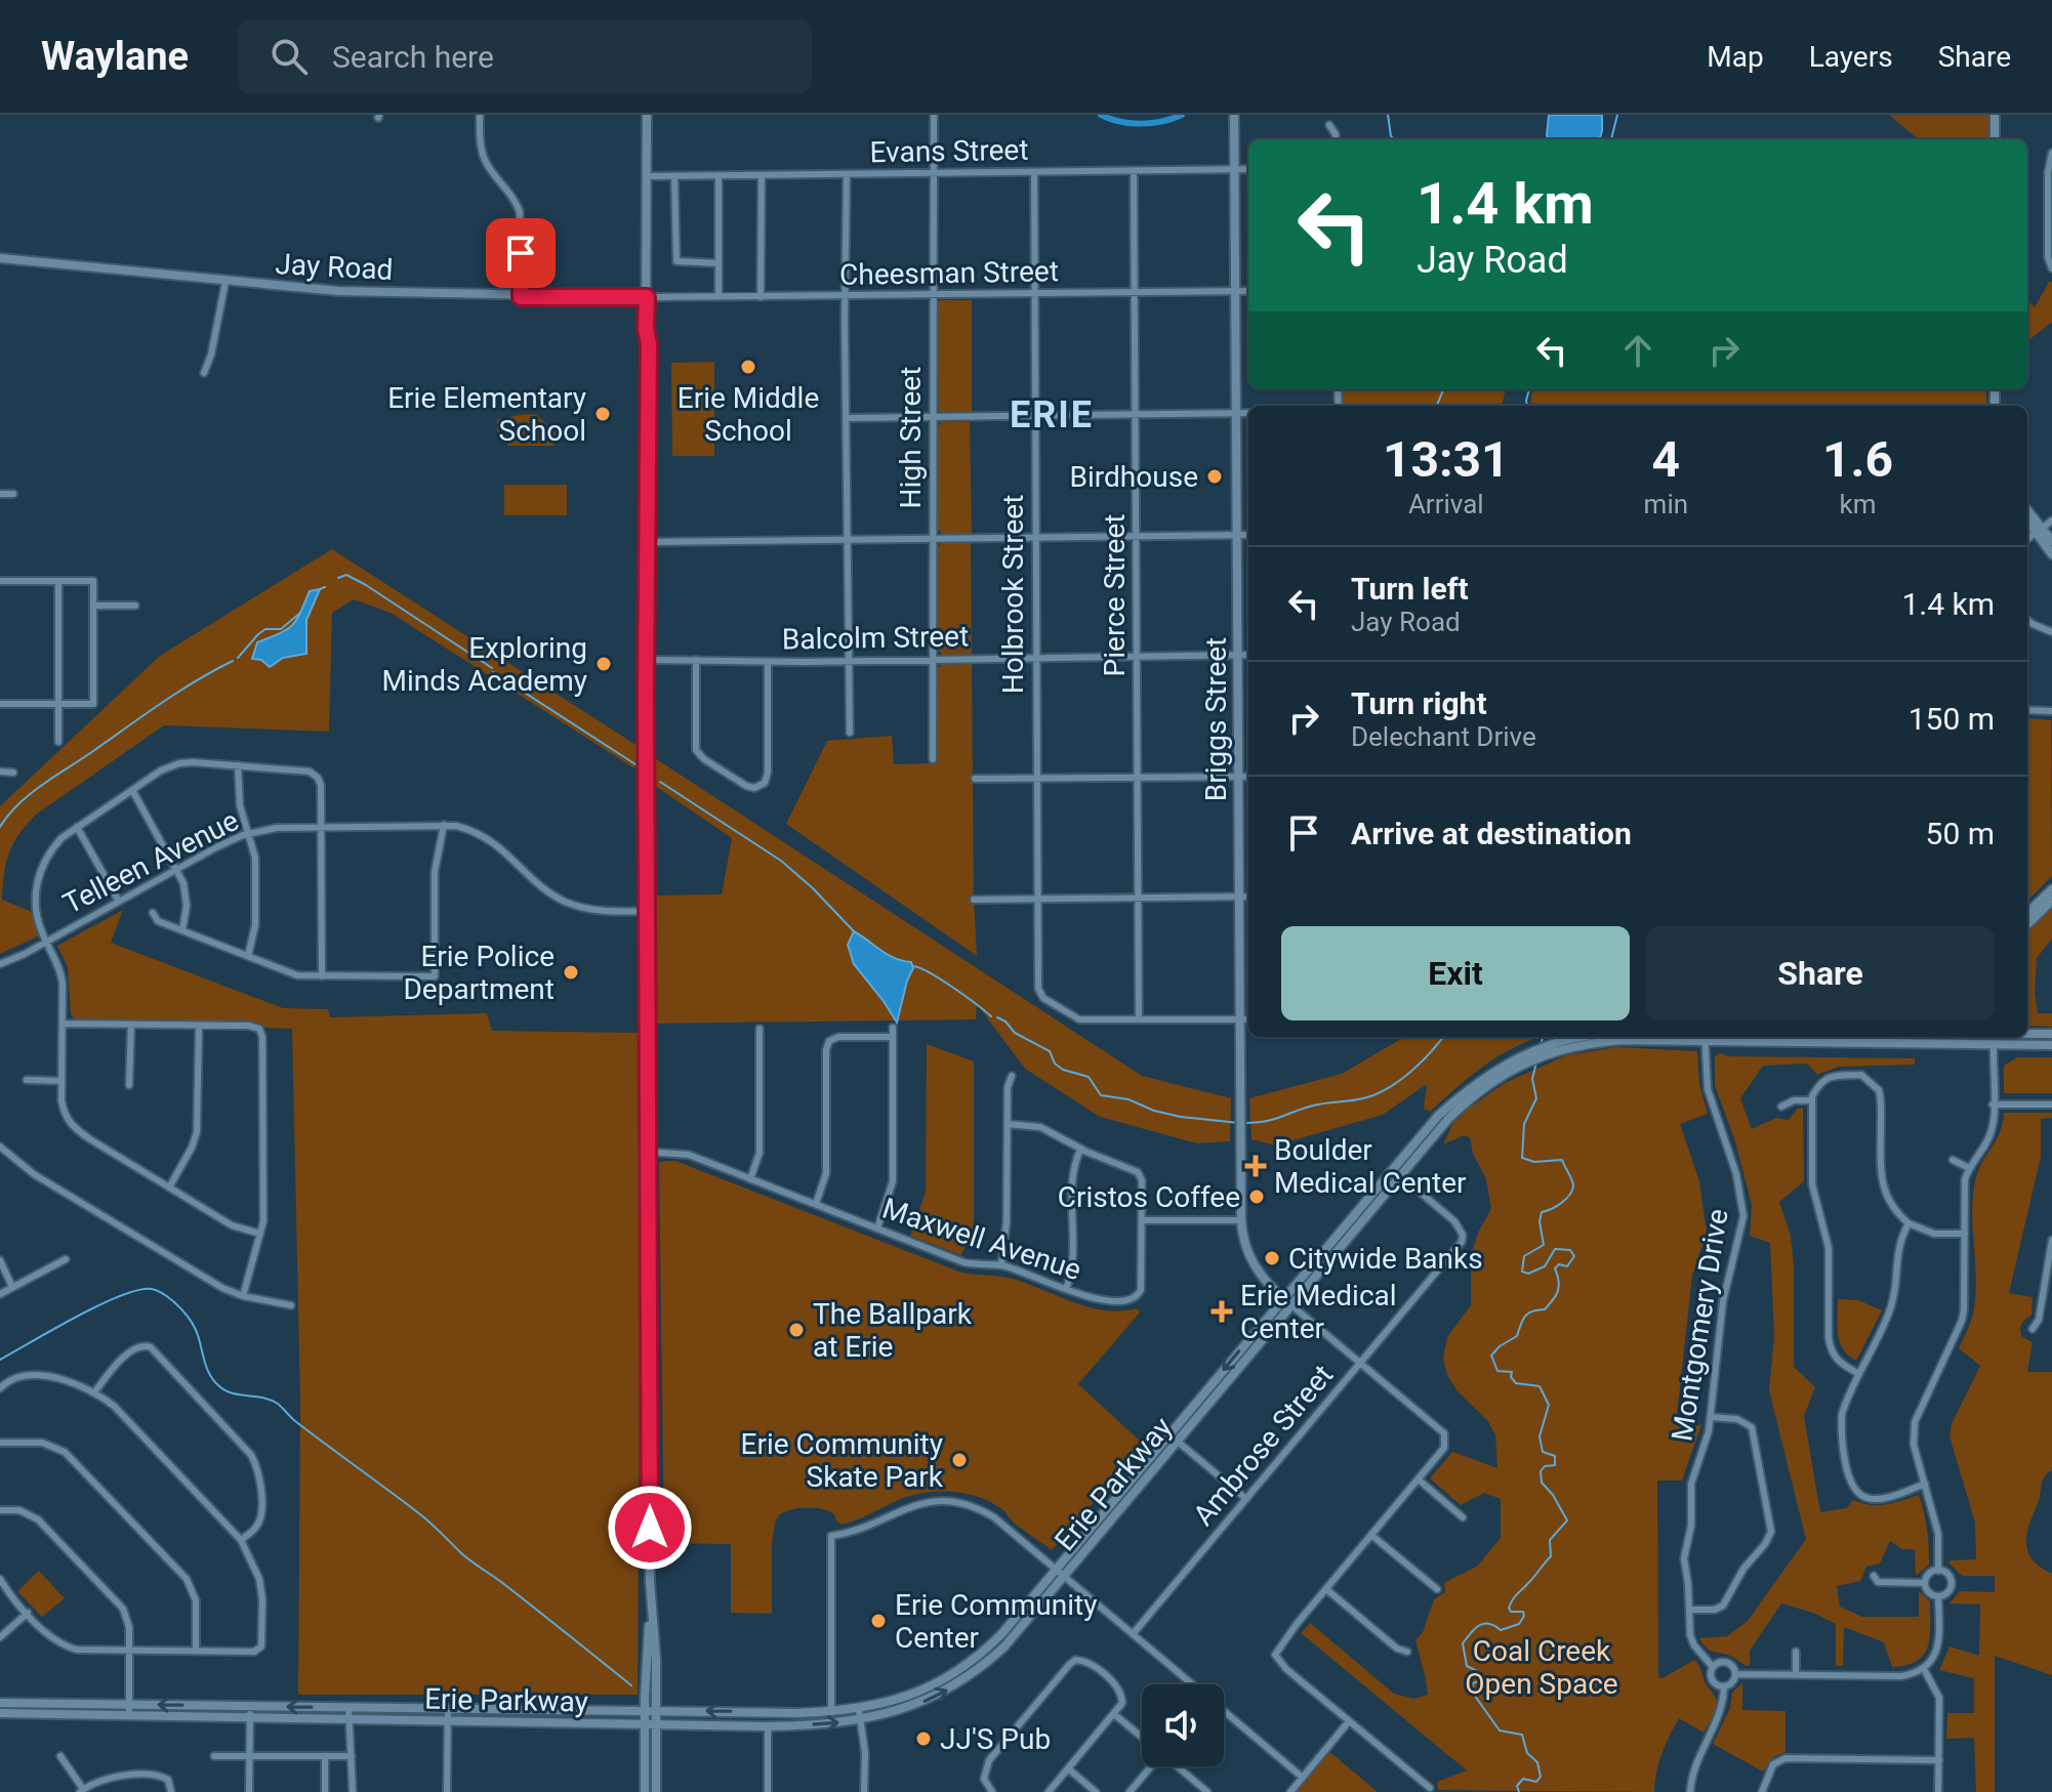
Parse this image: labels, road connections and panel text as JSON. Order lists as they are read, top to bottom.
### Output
{
  "streets": {
    "main road": ["Jay Road", "Briggs Street", "Erie Parkway"],
    "street": [
      "Evans Street",
      "Cheesman Street",
      "High Street",
      "Holbrook Street",
      "Pierce Street",
      "Balcolm Street",
      "Telleen Avenue",
      "Maxwell Avenue",
      "Montgomery Drive",
      "Ambrose Street"
    ]
  },
  "crossings": [
    ["Evans Street", "High Street"],
    ["Evans Street", "Holbrook Street"],
    ["Evans Street", "Pierce Street"],
    ["Evans Street", "Briggs Street"],
    ["Jay Road", "Cheesman Street"],
    ["Cheesman Street", "High Street"],
    ["Cheesman Street", "Holbrook Street"],
    ["Cheesman Street", "Pierce Street"],
    ["Cheesman Street", "Briggs Street"],
    ["High Street", "Balcolm Street"],
    ["Holbrook Street", "Pierce Street"],
    ["Holbrook Street", "Balcolm Street"],
    ["Pierce Street", "Balcolm Street"],
    ["Balcolm Street", "Briggs Street"],
    ["Briggs Street", "Erie Parkway"],
    ["Montgomery Drive", "Erie Parkway"],
    ["Ambrose Street", "Erie Parkway"]
  ],
  "districts": ["ERIE"],
  "parks": ["Coal Creek Open Space"],
  "places": {
    "other": [
      "Erie Middle School",
      "Erie Elementary School",
      "Birdhouse",
      "Exploring Minds Academy",
      "Erie Police Department",
      "Cristos Coffee",
      "Citywide Banks",
      "The Ballpark at Erie",
      "Erie Community Skate Park",
      "Erie Community Center",
      "JJ'S Pub"
    ],
    "health": ["Boulder Medical Center", "Erie Medical Center"]
  },
  "page": {
    "header": "Waylane",
    "search": "Search here",
    "nav": ["Map", "Layers", "Share"],
    "turn": ["1.4 km", "Jay Road"],
    "eta": [
      "13:31",
      "Arrival",
      "4",
      "min",
      "1.6",
      "km"
    ],
    "list": [
      {
        "name": "Turn left",
        "note": "Jay Road",
        "value": "1.4 km"
      },
      {
        "name": "Turn right",
        "note": "Delechant Drive",
        "value": "150 m"
      },
      {
        "name": "Arrive at destination",
        "value": "50 m"
      }
    ],
    "buttons": ["Exit", "Share"]
  }
}
